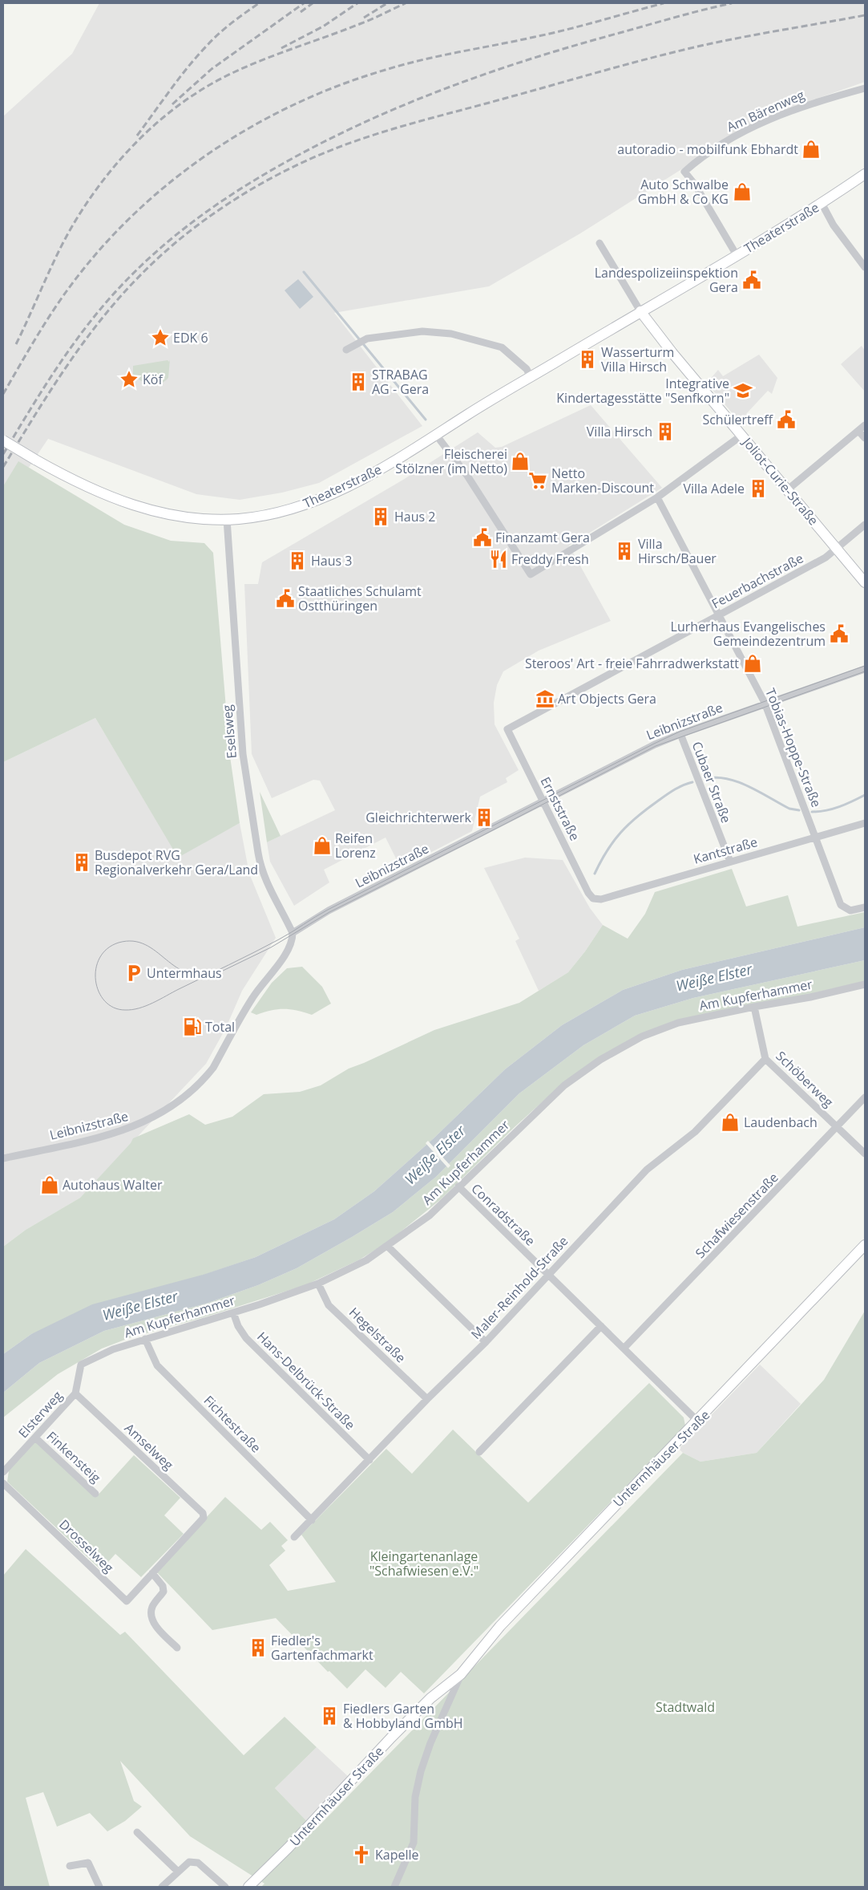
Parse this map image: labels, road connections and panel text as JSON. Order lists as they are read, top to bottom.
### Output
{
  "streets": {
    "main road": ["Theaterstraße", "Joliot-Curie-Straße", "Untermhäuser Straße"],
    "street": [
      "Am Bärenweg",
      "Feuerbachstraße",
      "Leibnizstraße",
      "Eselsweg",
      "Tobias-Hoppe-Straße",
      "Cubaer Straße",
      "Ernststraße",
      "Kantstraße",
      "Am Kupferhammer",
      "Schöberweg",
      "Conradstraße",
      "Schafwiesenstraße",
      "Maler-Reinhold-Straße",
      "Hegelstraße",
      "Hans-Delbrück-Straße",
      "Elsterweg",
      "Fichtestraße",
      "Amselweg",
      "Finkensteig",
      "Drosselweg"
    ]
  },
  "crossings": [
    ["Am Bärenweg", "Theaterstraße"],
    ["Theaterstraße", "Joliot-Curie-Straße"],
    ["Theaterstraße", "Eselsweg"],
    ["Joliot-Curie-Straße", "Feuerbachstraße"],
    ["Feuerbachstraße", "Tobias-Hoppe-Straße"],
    ["Feuerbachstraße", "Ernststraße"],
    ["Leibnizstraße", "Eselsweg"],
    ["Leibnizstraße", "Tobias-Hoppe-Straße"],
    ["Leibnizstraße", "Cubaer Straße"],
    ["Leibnizstraße", "Ernststraße"],
    ["Tobias-Hoppe-Straße", "Kantstraße"],
    ["Cubaer Straße", "Kantstraße"],
    ["Ernststraße", "Kantstraße"],
    ["Am Kupferhammer", "Schöberweg"],
    ["Am Kupferhammer", "Conradstraße"],
    ["Am Kupferhammer", "Hegelstraße"],
    ["Am Kupferhammer", "Hans-Delbrück-Straße"],
    ["Am Kupferhammer", "Elsterweg"],
    ["Am Kupferhammer", "Fichtestraße"],
    ["Schöberweg", "Schafwiesenstraße"],
    ["Schöberweg", "Maler-Reinhold-Straße"],
    ["Conradstraße", "Schafwiesenstraße"],
    ["Conradstraße", "Maler-Reinhold-Straße"],
    ["Conradstraße", "Untermhäuser Straße"],
    ["Maler-Reinhold-Straße", "Hegelstraße"],
    ["Maler-Reinhold-Straße", "Hans-Delbrück-Straße"],
    ["Maler-Reinhold-Straße", "Fichtestraße"],
    ["Elsterweg", "Amselweg"],
    ["Elsterweg", "Finkensteig"],
    ["Amselweg", "Drosselweg"]
  ],
  "water": ["Weiße Elster"],
  "parks": ["Kleingartenanlage \"Schafwiesen e.V.\"", "Stadtwald"],
  "places": {
    "shop": [
      "autoradio - mobilfunk Ebhardt",
      "Auto Schwalbe GmbH & Co KG",
      "Fleischerei Stölzner (im Netto)",
      "Steroos' Art - freie Fahrradwerkstatt",
      "Reifen Lorenz",
      "Laudenbach",
      "Autohaus Walter"
    ],
    "public building": [
      "Landespolizeiinspektion Gera",
      "Schülertreff",
      "Finanzamt Gera",
      "Staatliches Schulamt Ostthüringen",
      "Lurherhaus Evangelisches Gemeindezentrum"
    ],
    "place": ["EDK 6", "Köf"],
    "building": [
      "Wasserturm Villa Hirsch",
      "STRABAG AG - Gera",
      "Villa Hirsch",
      "Villa Adele",
      "Haus 2",
      "Villa Hirsch/Bauer",
      "Haus 3",
      "Gleichrichterwerk",
      "Busdepot RVG Regionalverkehr Gera/Land",
      "Fiedler's Gartenfachmarkt",
      "Fiedlers Garten & Hobbyland GmbH"
    ],
    "school or university": ["Integrative Kindertagesstätte \"Senfkorn\""],
    "supermarket": ["Netto Marken-Discount"],
    "restaurant": ["Freddy Fresh"],
    "museum": ["Art Objects Gera"],
    "parking": ["Untermhaus"],
    "fuel station": ["Total"],
    "church": ["Kapelle"]
  }
}
